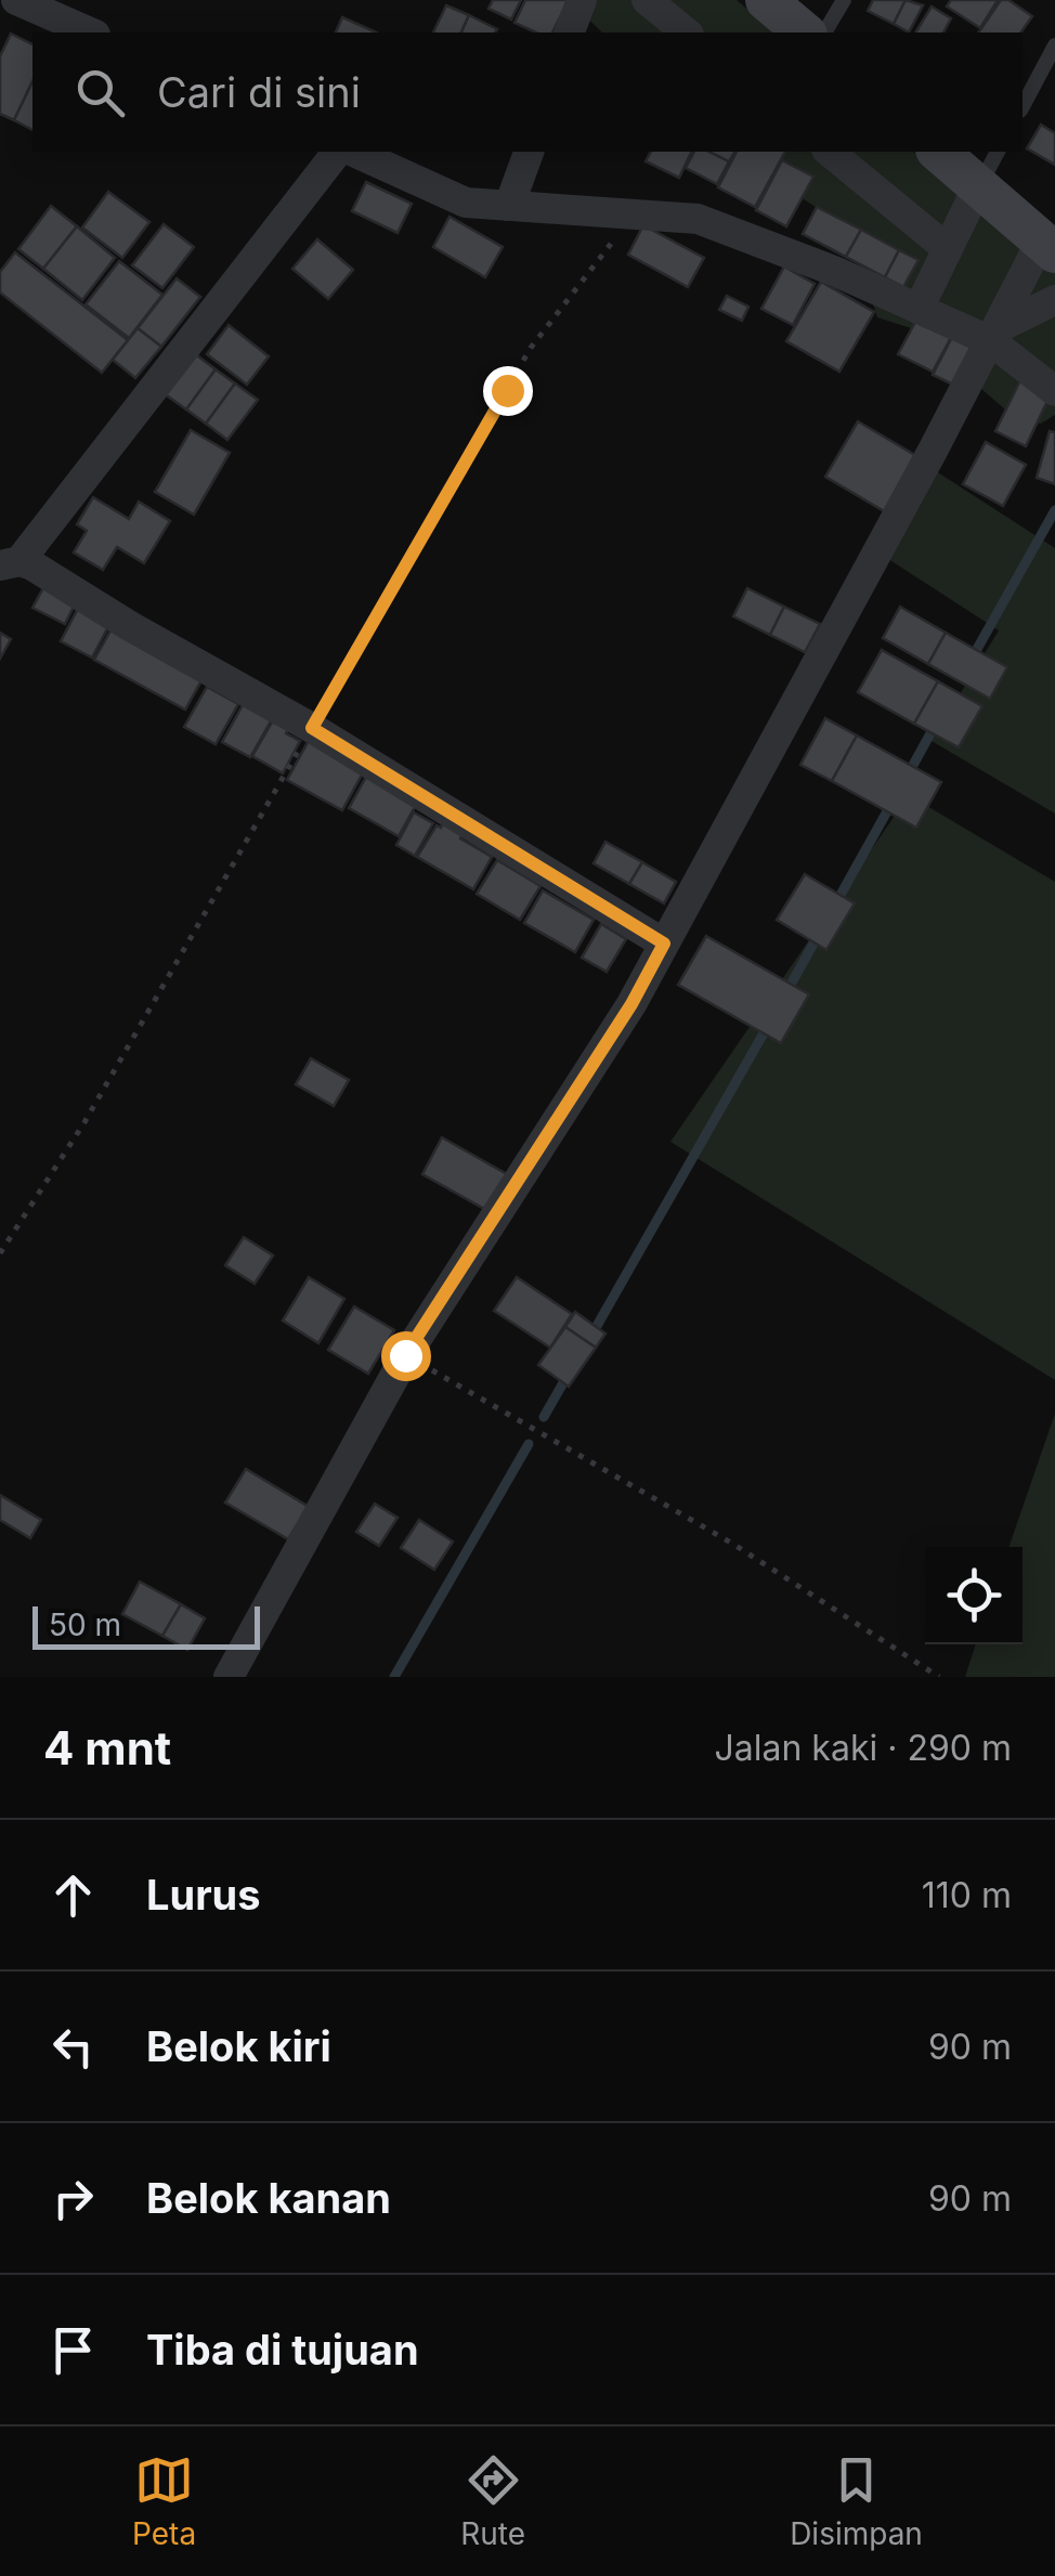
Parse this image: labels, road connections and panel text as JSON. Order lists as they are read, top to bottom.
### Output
{
  "scale_bar": "50 m",
  "page": {
    "search": "Cari di sini",
    "scale": "50 m",
    "heading": ["4 mnt", "Jalan kaki · 290 m"],
    "list": [
      ["Lurus", "110 m"],
      ["Belok kiri", "90 m"],
      ["Belok kanan", "90 m"],
      "Tiba di tujuan"
    ],
    "nav": ["Peta", "Rute", "Disimpan"]
  }
}
